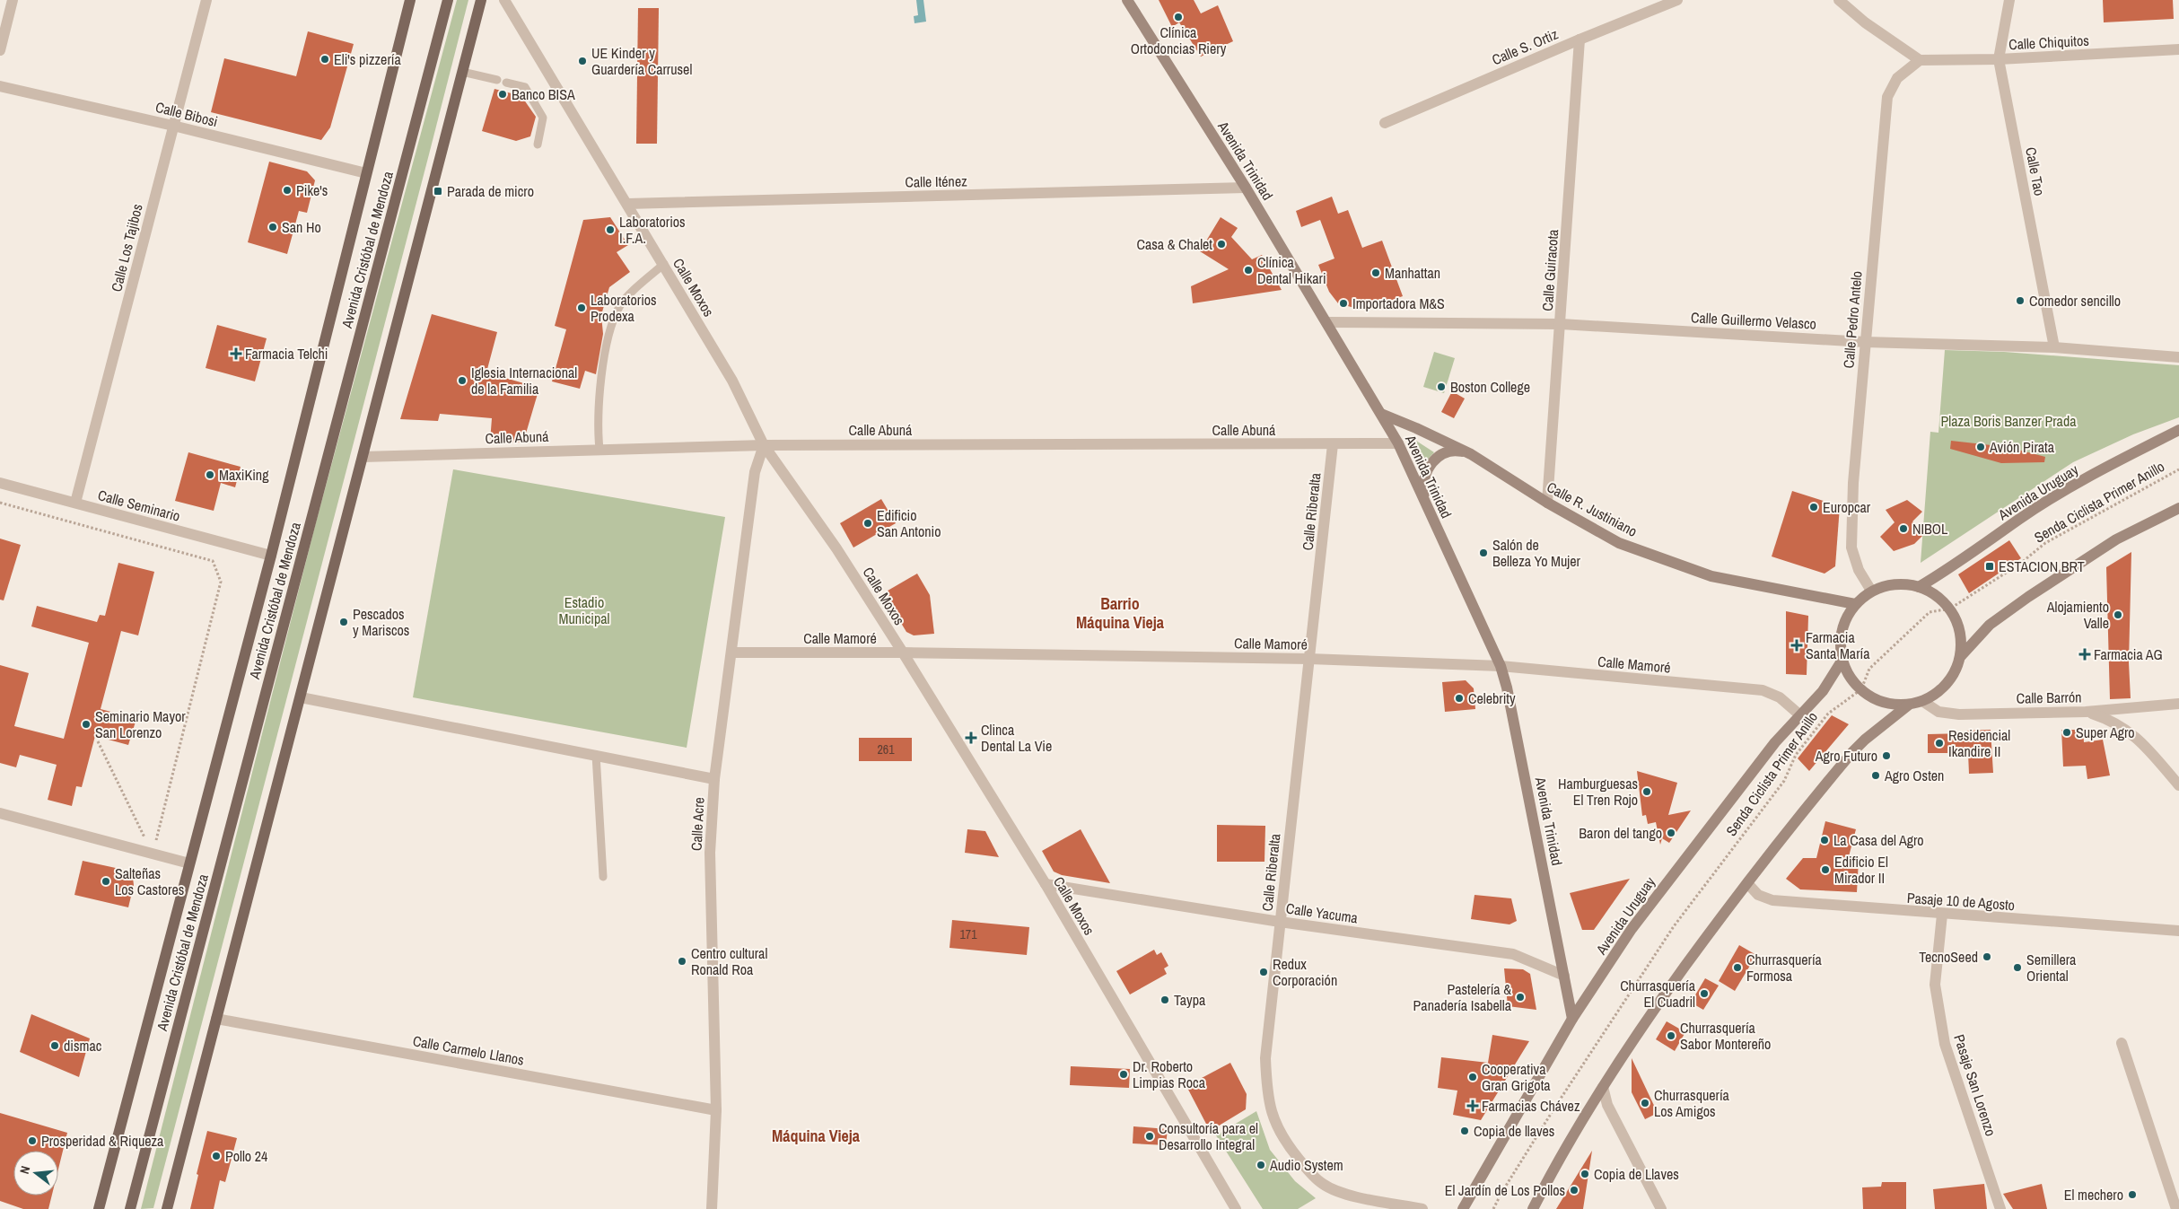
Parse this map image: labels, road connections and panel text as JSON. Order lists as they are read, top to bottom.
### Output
{
  "streets": {
    "main road": [
      "Avenida Trinidad",
      "Avenida Cristóbal de Mendoza",
      "Avenida Uruguay",
      "Calle R. Justiniano"
    ],
    "street": [
      "Calle Chiquitos",
      "Calle S. Ortiz",
      "Calle Bibosi",
      "Calle Tao",
      "Calle Iténez",
      "Calle Los Tajibos",
      "Calle Guiracota",
      "Calle Moxos",
      "Calle Pedro Antelo",
      "Calle Guillermo Velasco",
      "Calle Abuná",
      "Calle Seminario",
      "Calle Riberalta",
      "Calle Mamoré",
      "Calle Barrón",
      "Calle Acre",
      "Pasaje 10 de Agosto",
      "Calle Yacuma",
      "Calle Carmelo Llanos",
      "Pasaje San Lorenzo"
    ],
    "path": ["Senda Ciclista Primer Anillo"]
  },
  "crossings": [
    ["Calle Chiquitos", "Calle Tao"],
    ["Calle Chiquitos", "Calle Pedro Antelo"],
    ["Calle S. Ortiz", "Calle Guiracota"],
    ["Calle Bibosi", "Calle Los Tajibos"],
    ["Calle Bibosi", "Avenida Cristóbal de Mendoza"],
    ["Avenida Trinidad", "Calle Iténez"],
    ["Avenida Trinidad", "Calle Guillermo Velasco"],
    ["Avenida Trinidad", "Calle Abuná"],
    ["Avenida Trinidad", "Avenida Uruguay"],
    ["Avenida Trinidad", "Calle R. Justiniano"],
    ["Avenida Trinidad", "Calle Mamoré"],
    ["Avenida Trinidad", "Calle Yacuma"],
    ["Calle Tao", "Calle Guillermo Velasco"],
    ["Calle Iténez", "Calle Moxos"],
    ["Calle Los Tajibos", "Calle Seminario"],
    ["Avenida Cristóbal de Mendoza", "Calle Seminario"],
    ["Calle Guiracota", "Calle Guillermo Velasco"],
    ["Calle Guiracota", "Calle R. Justiniano"],
    ["Calle Moxos", "Calle Abuná"],
    ["Calle Moxos", "Calle Mamoré"],
    ["Calle Moxos", "Calle Acre"],
    ["Calle Moxos", "Calle Yacuma"],
    ["Calle Pedro Antelo", "Calle Guillermo Velasco"],
    ["Calle Abuná", "Calle Riberalta"],
    ["Calle Abuná", "Calle Acre"],
    ["Avenida Uruguay", "Calle Mamoré"],
    ["Calle Riberalta", "Calle Mamoré"],
    ["Calle Riberalta", "Calle Yacuma"],
    ["Calle Mamoré", "Calle Acre"],
    ["Calle Acre", "Calle Carmelo Llanos"],
    ["Pasaje 10 de Agosto", "Pasaje San Lorenzo"]
  ],
  "districts": ["Barrio Máquina Vieja", "Máquina Vieja"],
  "parks": ["Plaza Boris Banzer Prada", "Estadio Municipal"],
  "places": {
    "other": [
      "Clínica Ortodoncias Riery",
      "Eli's pizzería",
      "UE Kinder y Guardería Carrusel",
      "Banco BISA",
      "Pike's",
      "San Ho",
      "Laboratorios I.F.A.",
      "Casa & Chalet",
      "Clínica Dental Hikari",
      "Manhattan",
      "Comedor sencillo",
      "Importadora M&S",
      "Laboratorios Prodexa",
      "Iglesia Internacional de la Familia",
      "Boston College",
      "Avión Pirata",
      "MaxiKing",
      "Europcar",
      "Edificio San Antonio",
      "NIBOL",
      "Salón de Belleza Yo Mujer",
      "Alojamiento Valle",
      "Pescados y Mariscos",
      "Celebrity",
      "Seminario Mayor San Lorenzo",
      "Super Agro",
      "Residencial Ikandire II",
      "Agro Futuro",
      "Agro Osten",
      "Hamburguesas El Tren Rojo",
      "Baron del tango",
      "La Casa del Agro",
      "Edificio El Mirador II",
      "Salteñas Los Castores",
      "TecnoSeed",
      "Centro cultural Ronald Roa",
      "Churrasquería Formosa",
      "Semillera Oriental",
      "Redux Corporación",
      "Churrasquería El Cuadril",
      "Pastelería & Panadería Isabella",
      "Taypa",
      "Churrasquería Sabor Montereño",
      "dismac",
      "Dr. Roberto Limpias Roca",
      "Cooperativa Gran Grigota",
      "Churrasquería Los Amigos",
      "Copia de llaves",
      "Consultoría para el Desarrollo Integral",
      "Prosperidad & Riqueza",
      "Pollo 24",
      "Audio System",
      "Copia de Llaves",
      "El Jardín de Los Pollos",
      "El mechero"
    ],
    "transit": ["Parada de micro", "ESTACION BRT"],
    "health": [
      "Farmacia Telchi",
      "Farmacia Santa María",
      "Farmacia AG",
      "Clinca Dental La Vie",
      "Farmacias Chávez"
    ]
  },
  "house_numbers": ["261", "171"],
  "north": "left"
}
